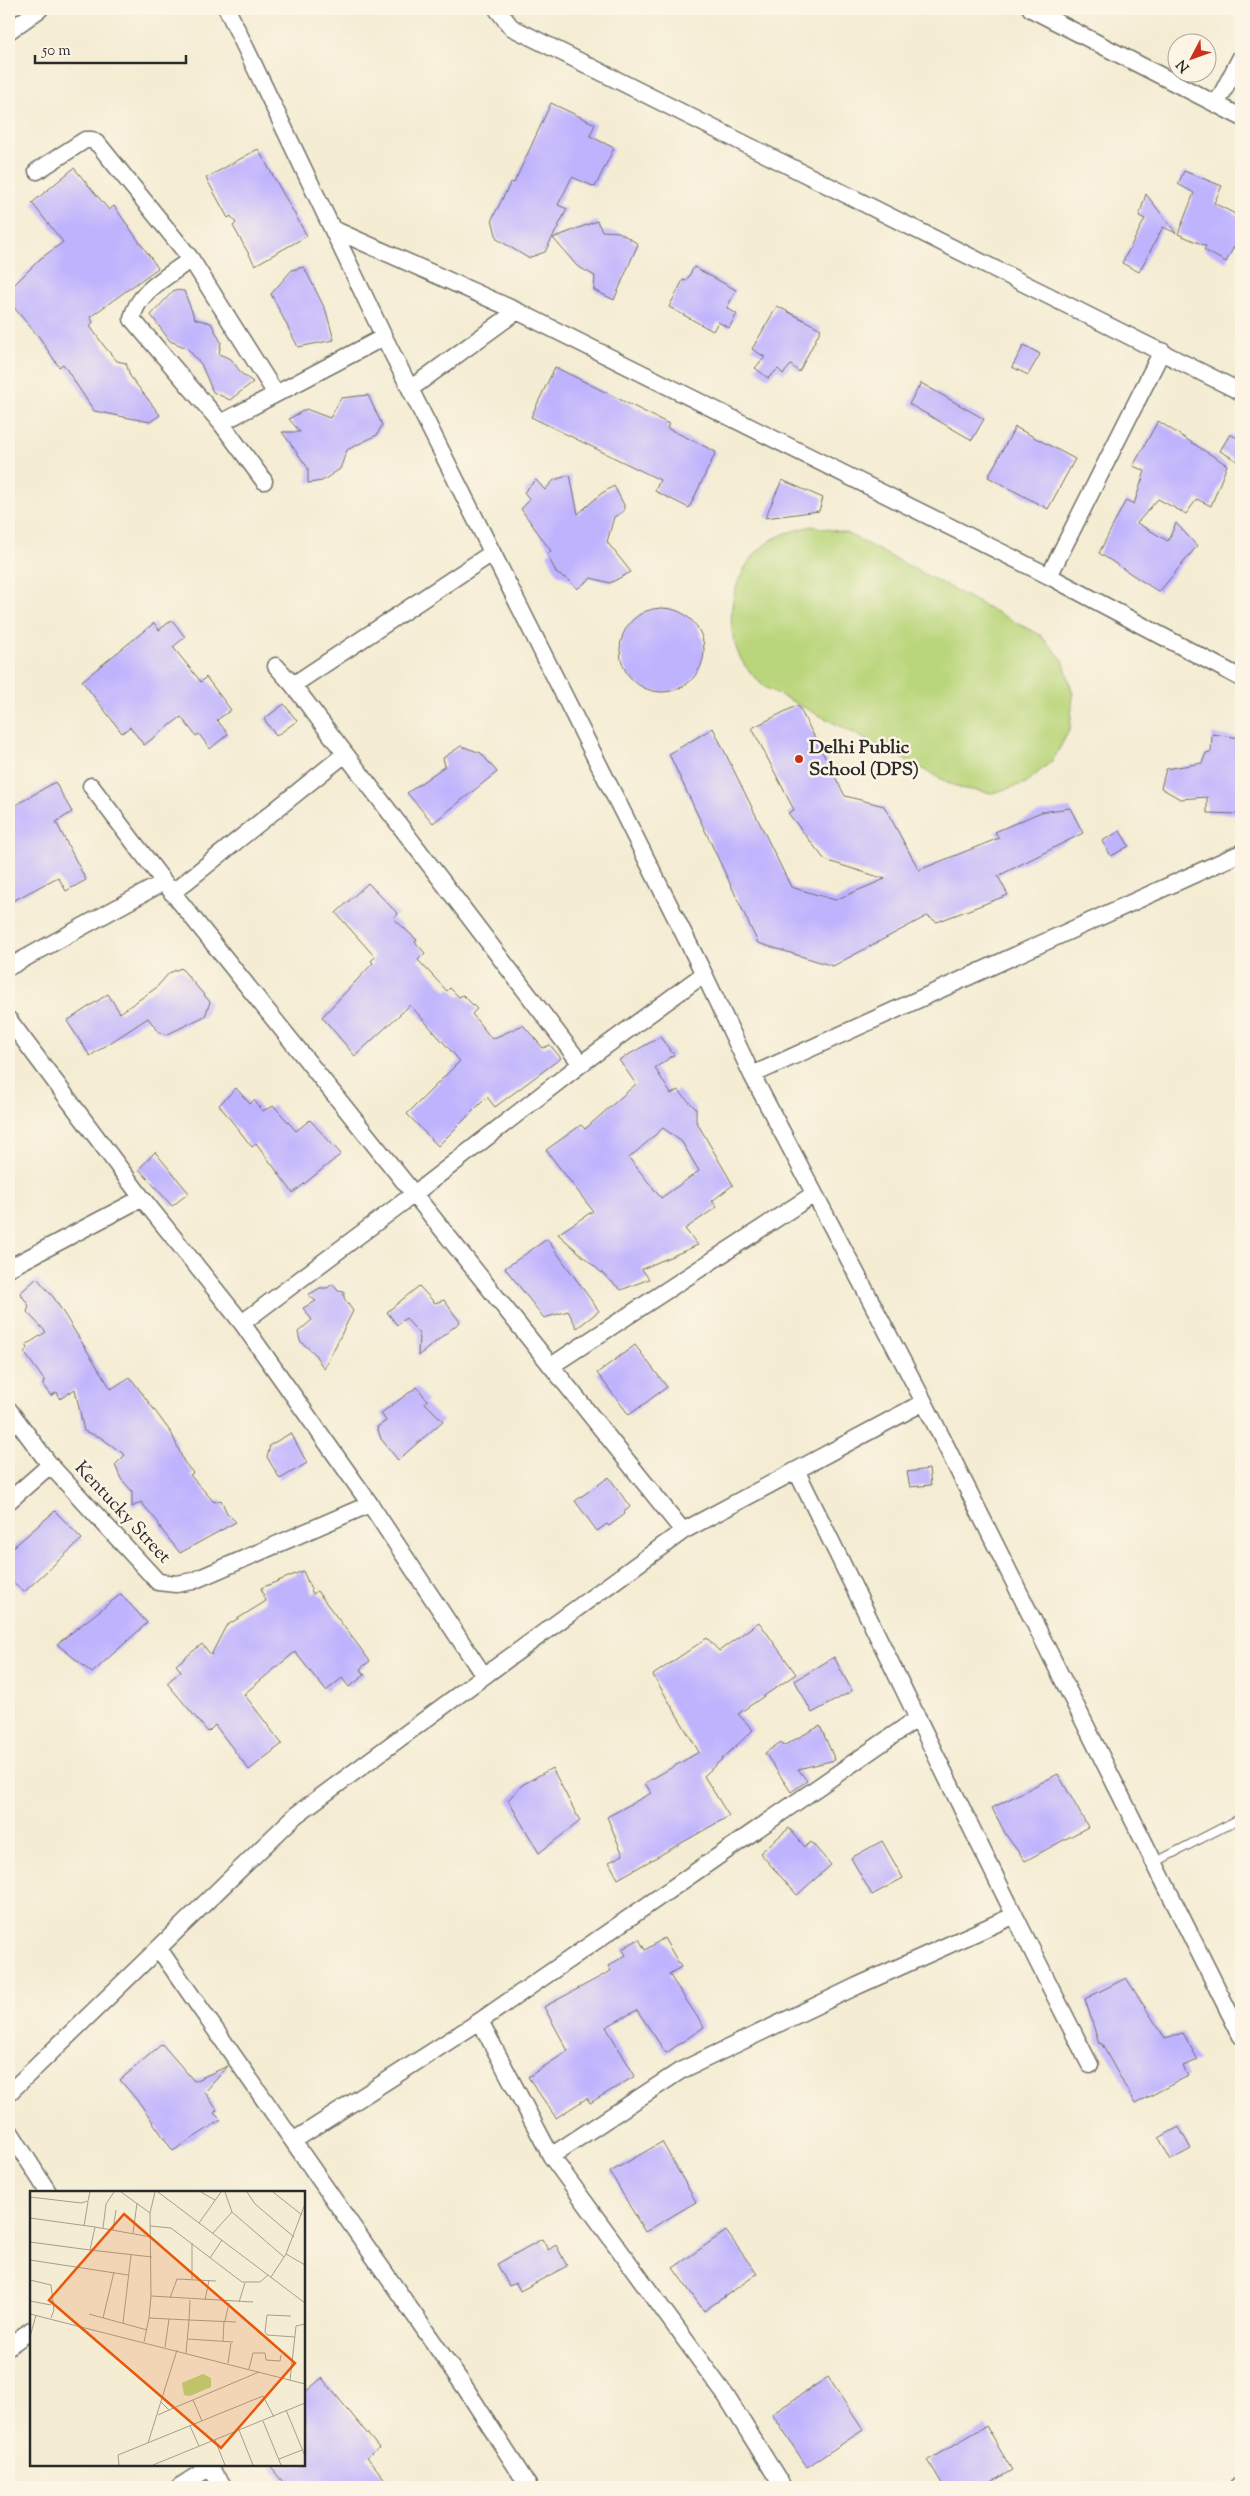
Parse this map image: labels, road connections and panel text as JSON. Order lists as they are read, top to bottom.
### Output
{
  "streets": {
    "street": ["Kentucky Street"]
  },
  "places": ["Delhi Public School (DPS)"],
  "scale_bar": "50 m",
  "north": "bottom left"
}
